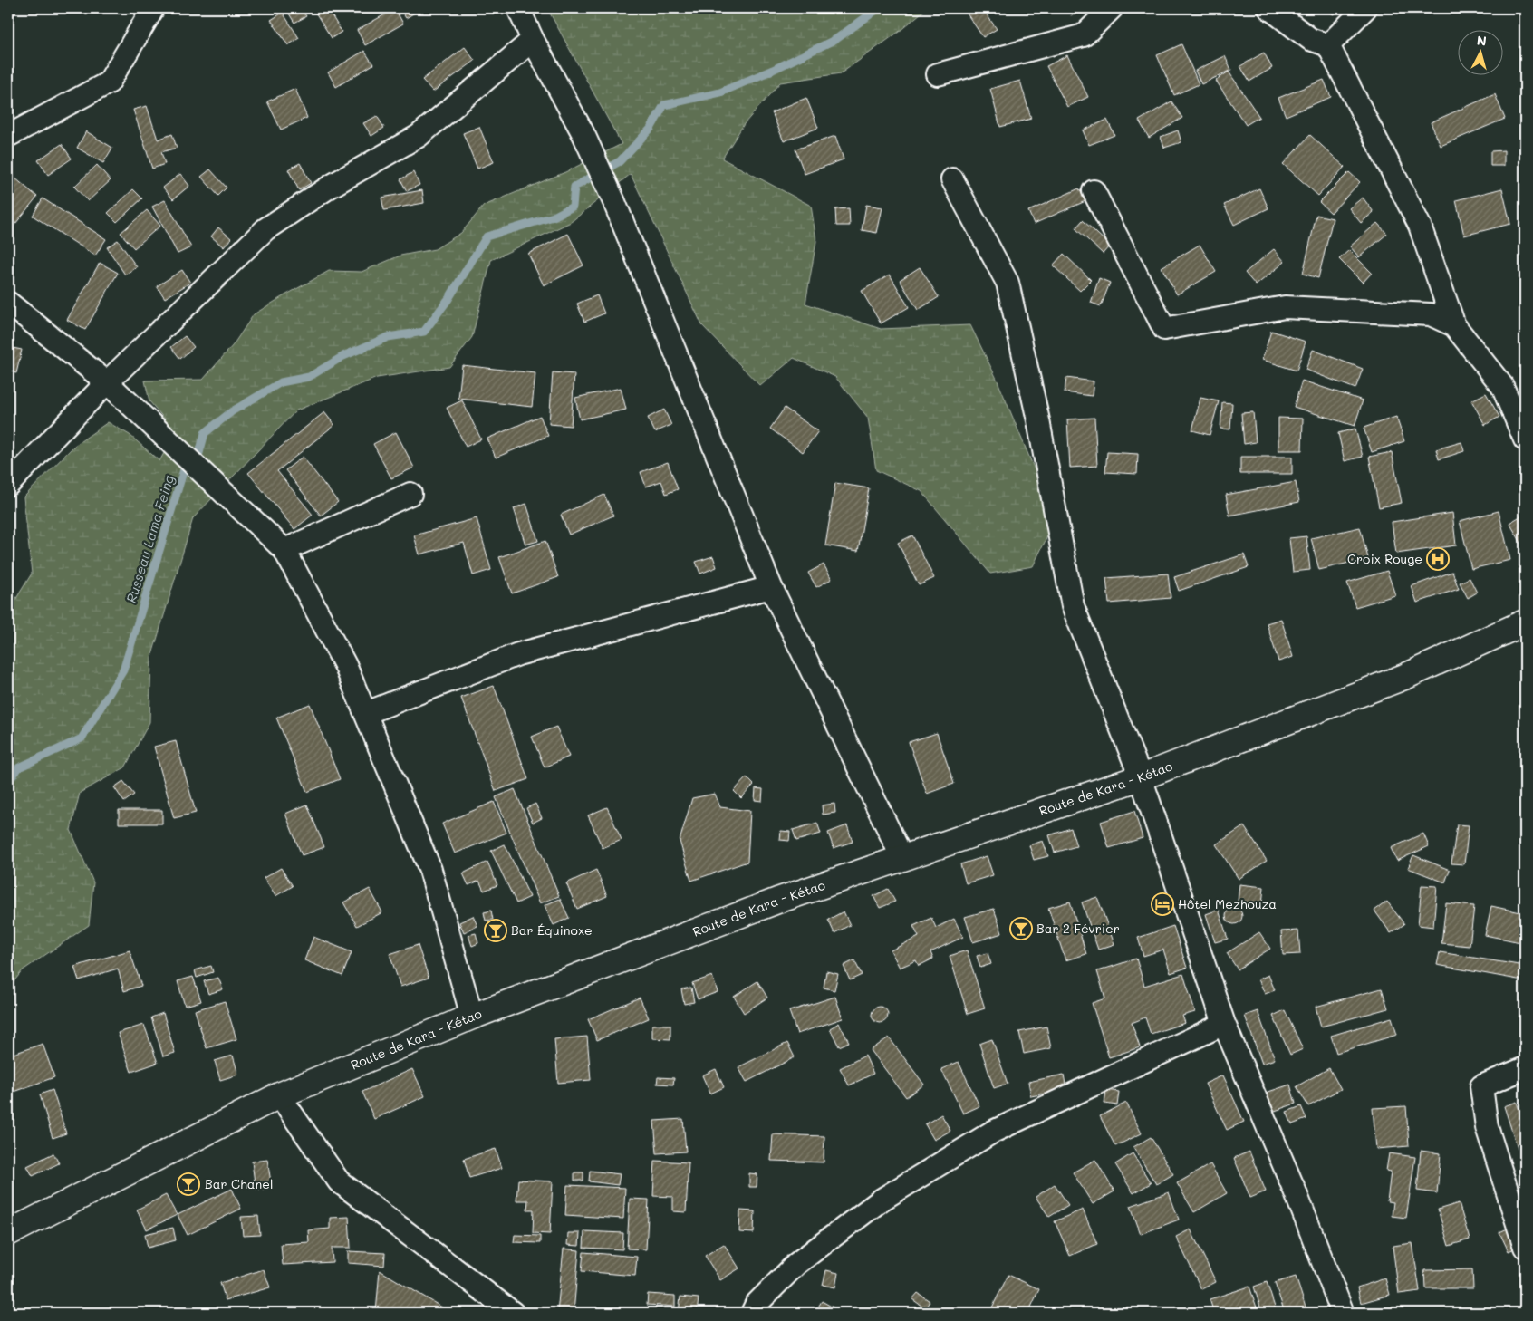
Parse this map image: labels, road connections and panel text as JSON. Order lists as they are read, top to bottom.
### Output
{
  "streets": {
    "main road": ["Route de Kara - Kétao"]
  },
  "water": ["Russeau Lama Feing"],
  "places": {
    "hospital": ["Croix Rouge"],
    "hotel": ["Hôtel Mezhouza"],
    "bar": ["Bar 2 Février", "Bar Équinoxe", "Bar Chanel"]
  },
  "north": "top"
}
